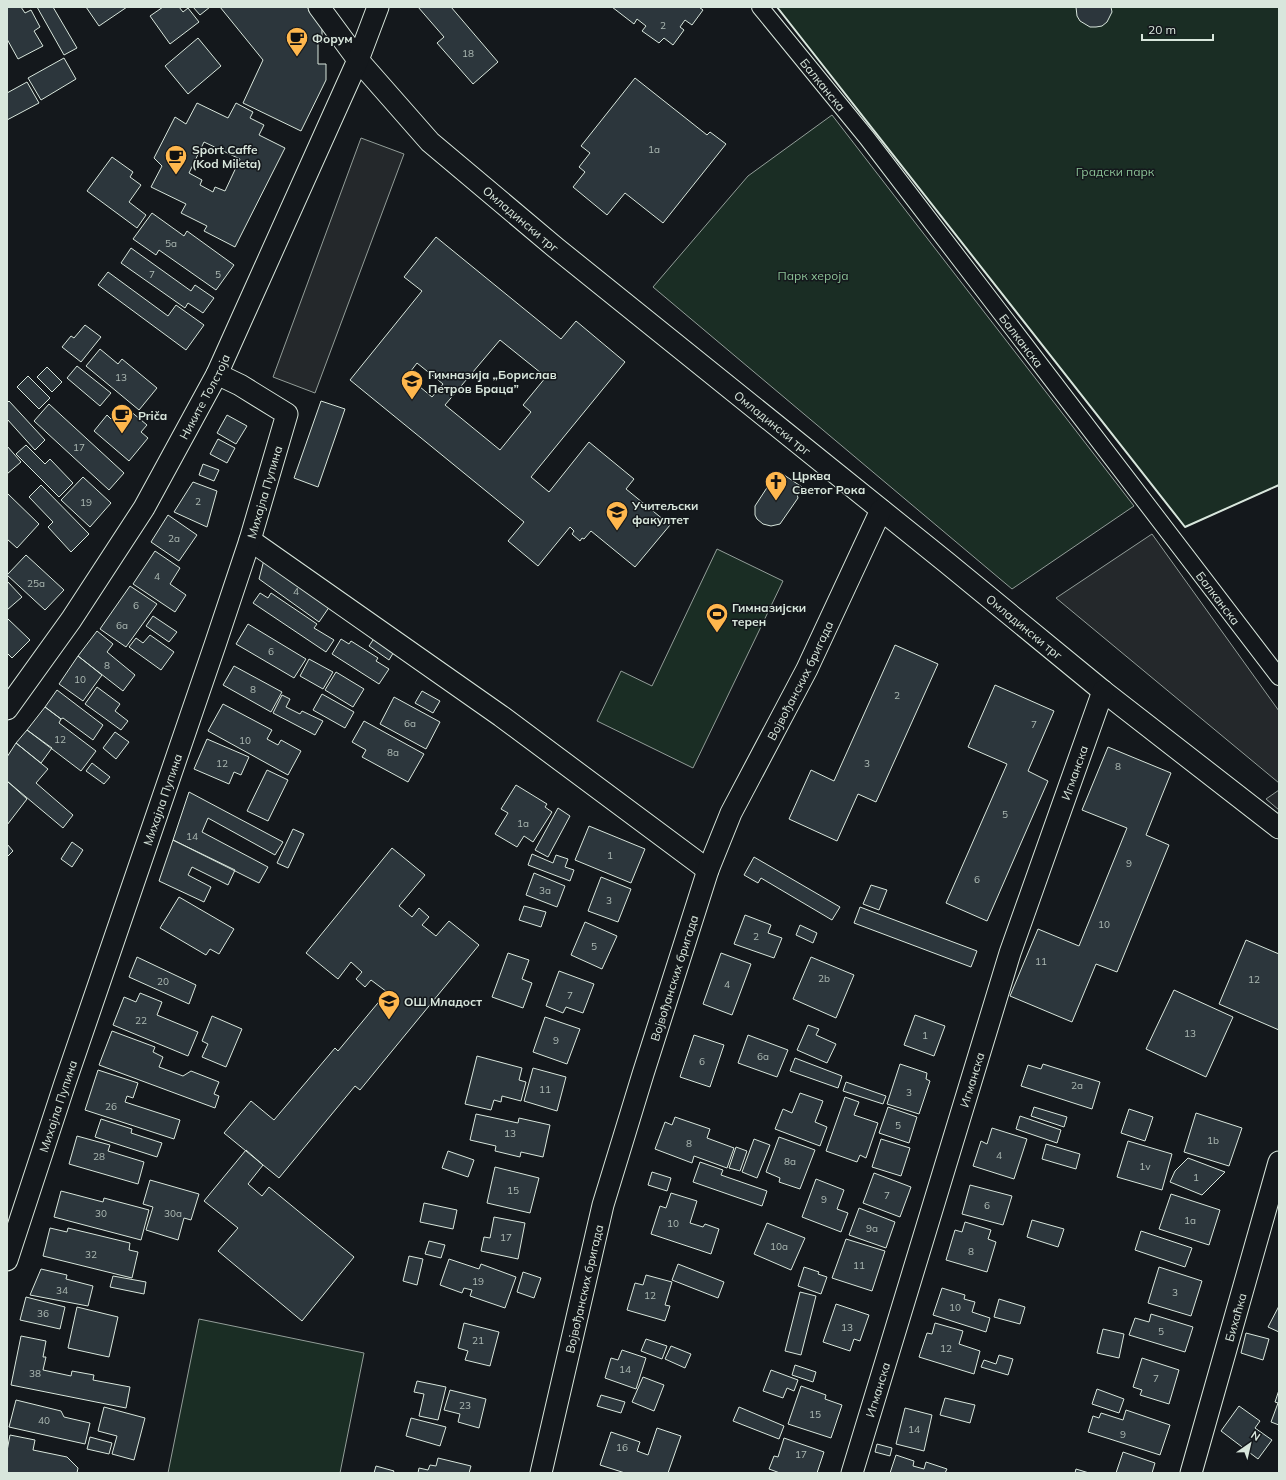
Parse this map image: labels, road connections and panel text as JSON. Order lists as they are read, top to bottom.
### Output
{
  "streets": {
    "street": [
      "Балканска",
      "Омладински трг",
      "Никите Толстоја",
      "Михајла Пупина",
      "Војвођанских бригада",
      "Игманска",
      "Бихаћка"
    ]
  },
  "crossings": [
    ["Омладински трг", "Никите Толстоја"],
    ["Омладински трг", "Војвођанских бригада"],
    ["Омладински трг", "Игманска"],
    ["Никите Толстоја", "Михајла Пупина"]
  ],
  "parks": ["Градски парк", "Парк хероја"],
  "places": {
    "cafe": ["Форум", "Sport Caffe (Kod Mileta)", "Priča"],
    "school or university": ["Гимназија „Борислав Петров Браца”", "Учитељски факултет", "ОШ Младост"],
    "church": ["Црква Светог Рока"],
    "sports": ["Гимназијски терен"]
  },
  "house_numbers": [
    "2",
    "18",
    "1a",
    "5a",
    "7",
    "5",
    "13",
    "17",
    "2",
    "19",
    "2a",
    "4",
    "25a",
    "4",
    "6",
    "6a",
    "6",
    "8",
    "10",
    "8",
    "2",
    "6a",
    "7",
    "12",
    "10",
    "8a",
    "12",
    "3",
    "8",
    "5",
    "1a",
    "14",
    "1",
    "9",
    "6",
    "3a",
    "3",
    "10",
    "2",
    "5",
    "11",
    "2b",
    "12",
    "20",
    "4",
    "7",
    "22",
    "13",
    "1",
    "9",
    "6a",
    "6",
    "2a",
    "11",
    "3",
    "26",
    "5",
    "13",
    "1b",
    "8",
    "4",
    "28",
    "8a",
    "1v",
    "1",
    "15",
    "7",
    "9",
    "6",
    "30",
    "30a",
    "1a",
    "10",
    "9a",
    "17",
    "10a",
    "8",
    "32",
    "11",
    "19",
    "34",
    "3",
    "12",
    "10",
    "36",
    "13",
    "5",
    "21",
    "12",
    "14",
    "38",
    "7",
    "23",
    "15",
    "40",
    "14",
    "9",
    "16",
    "17"
  ],
  "scale_bar": "20 m",
  "north": "top right"
}
